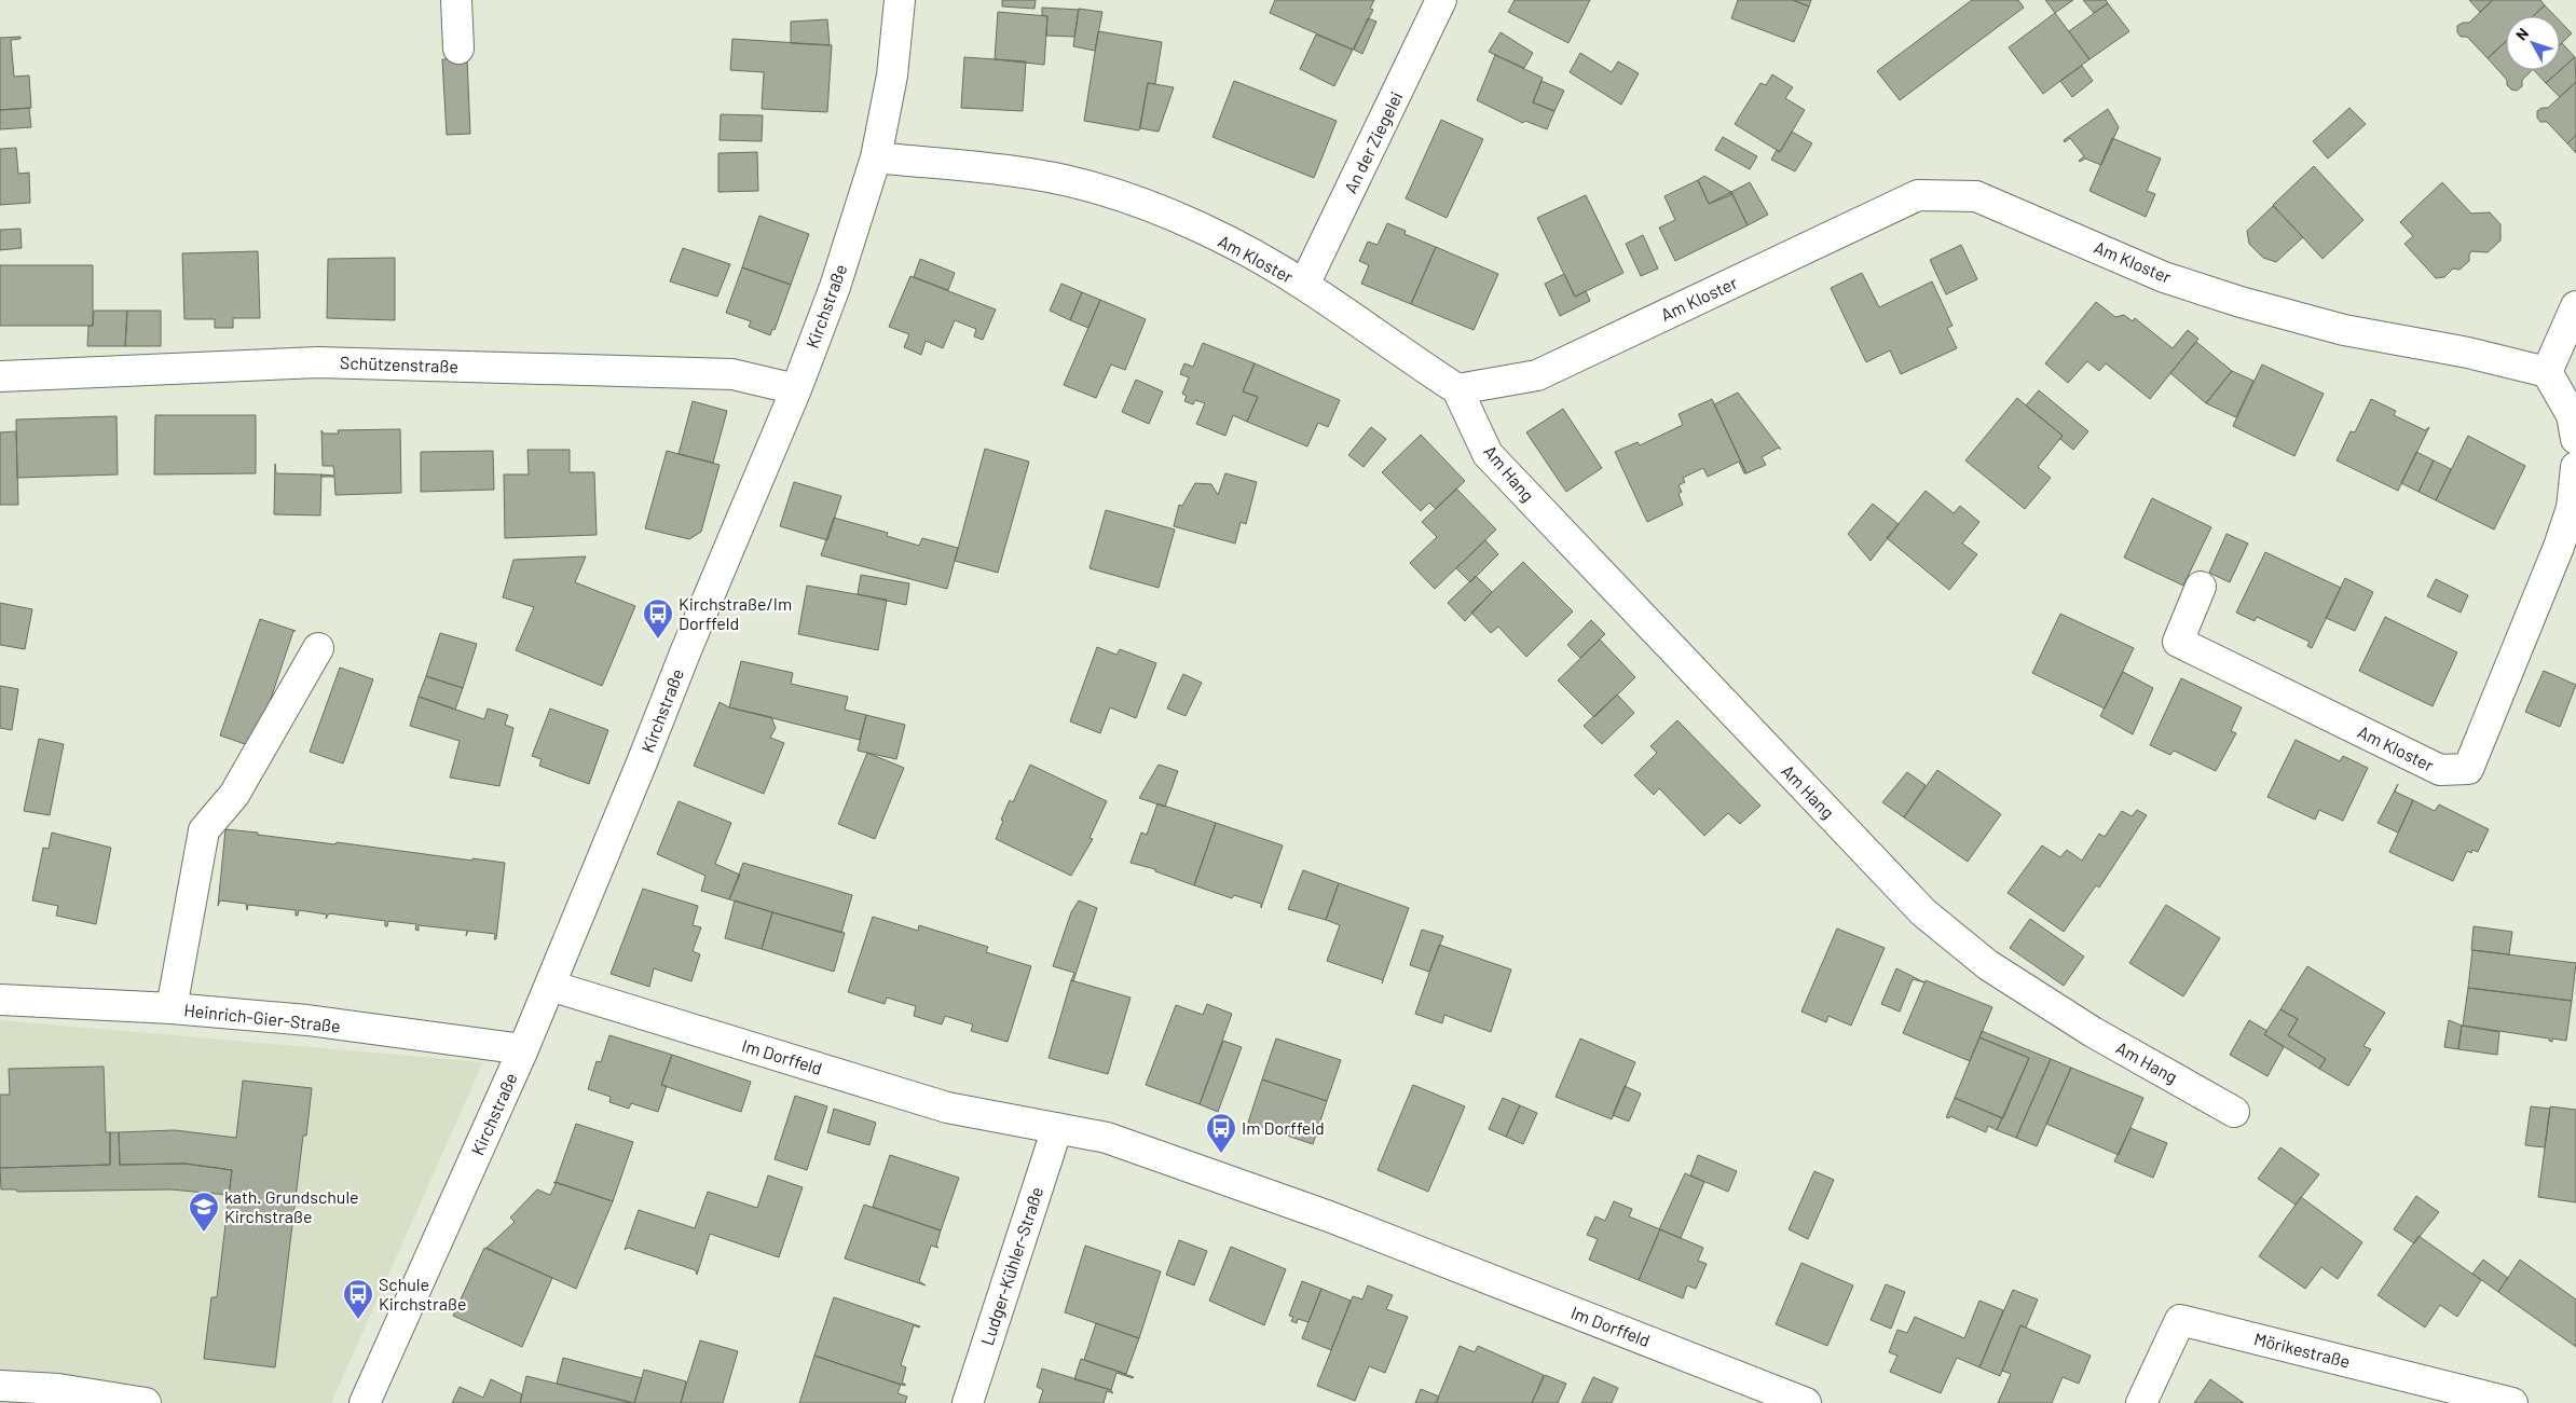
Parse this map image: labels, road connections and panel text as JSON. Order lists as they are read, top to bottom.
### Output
{
  "streets": {
    "street": [
      "An der Ziegelei",
      "Am Kloster",
      "Kirchstraße",
      "Schützenstraße",
      "Am Hang",
      "Heinrich-Gier-Straße",
      "Im Dorffeld",
      "Ludger-Kühler-Straße",
      "Mörikestraße"
    ]
  },
  "crossings": [
    ["An der Ziegelei", "Am Kloster"],
    ["Am Kloster", "Kirchstraße"],
    ["Am Kloster", "Am Hang"],
    ["Kirchstraße", "Schützenstraße"],
    ["Kirchstraße", "Heinrich-Gier-Straße"],
    ["Kirchstraße", "Im Dorffeld"],
    ["Im Dorffeld", "Ludger-Kühler-Straße"]
  ],
  "places": {
    "bus stop": ["Kirchstraße/Im Dorffeld", "Im Dorffeld", "Schule Kirchstraße"],
    "school or university": ["kath. Grundschule Kirchstraße"]
  },
  "north": "top left"
}
